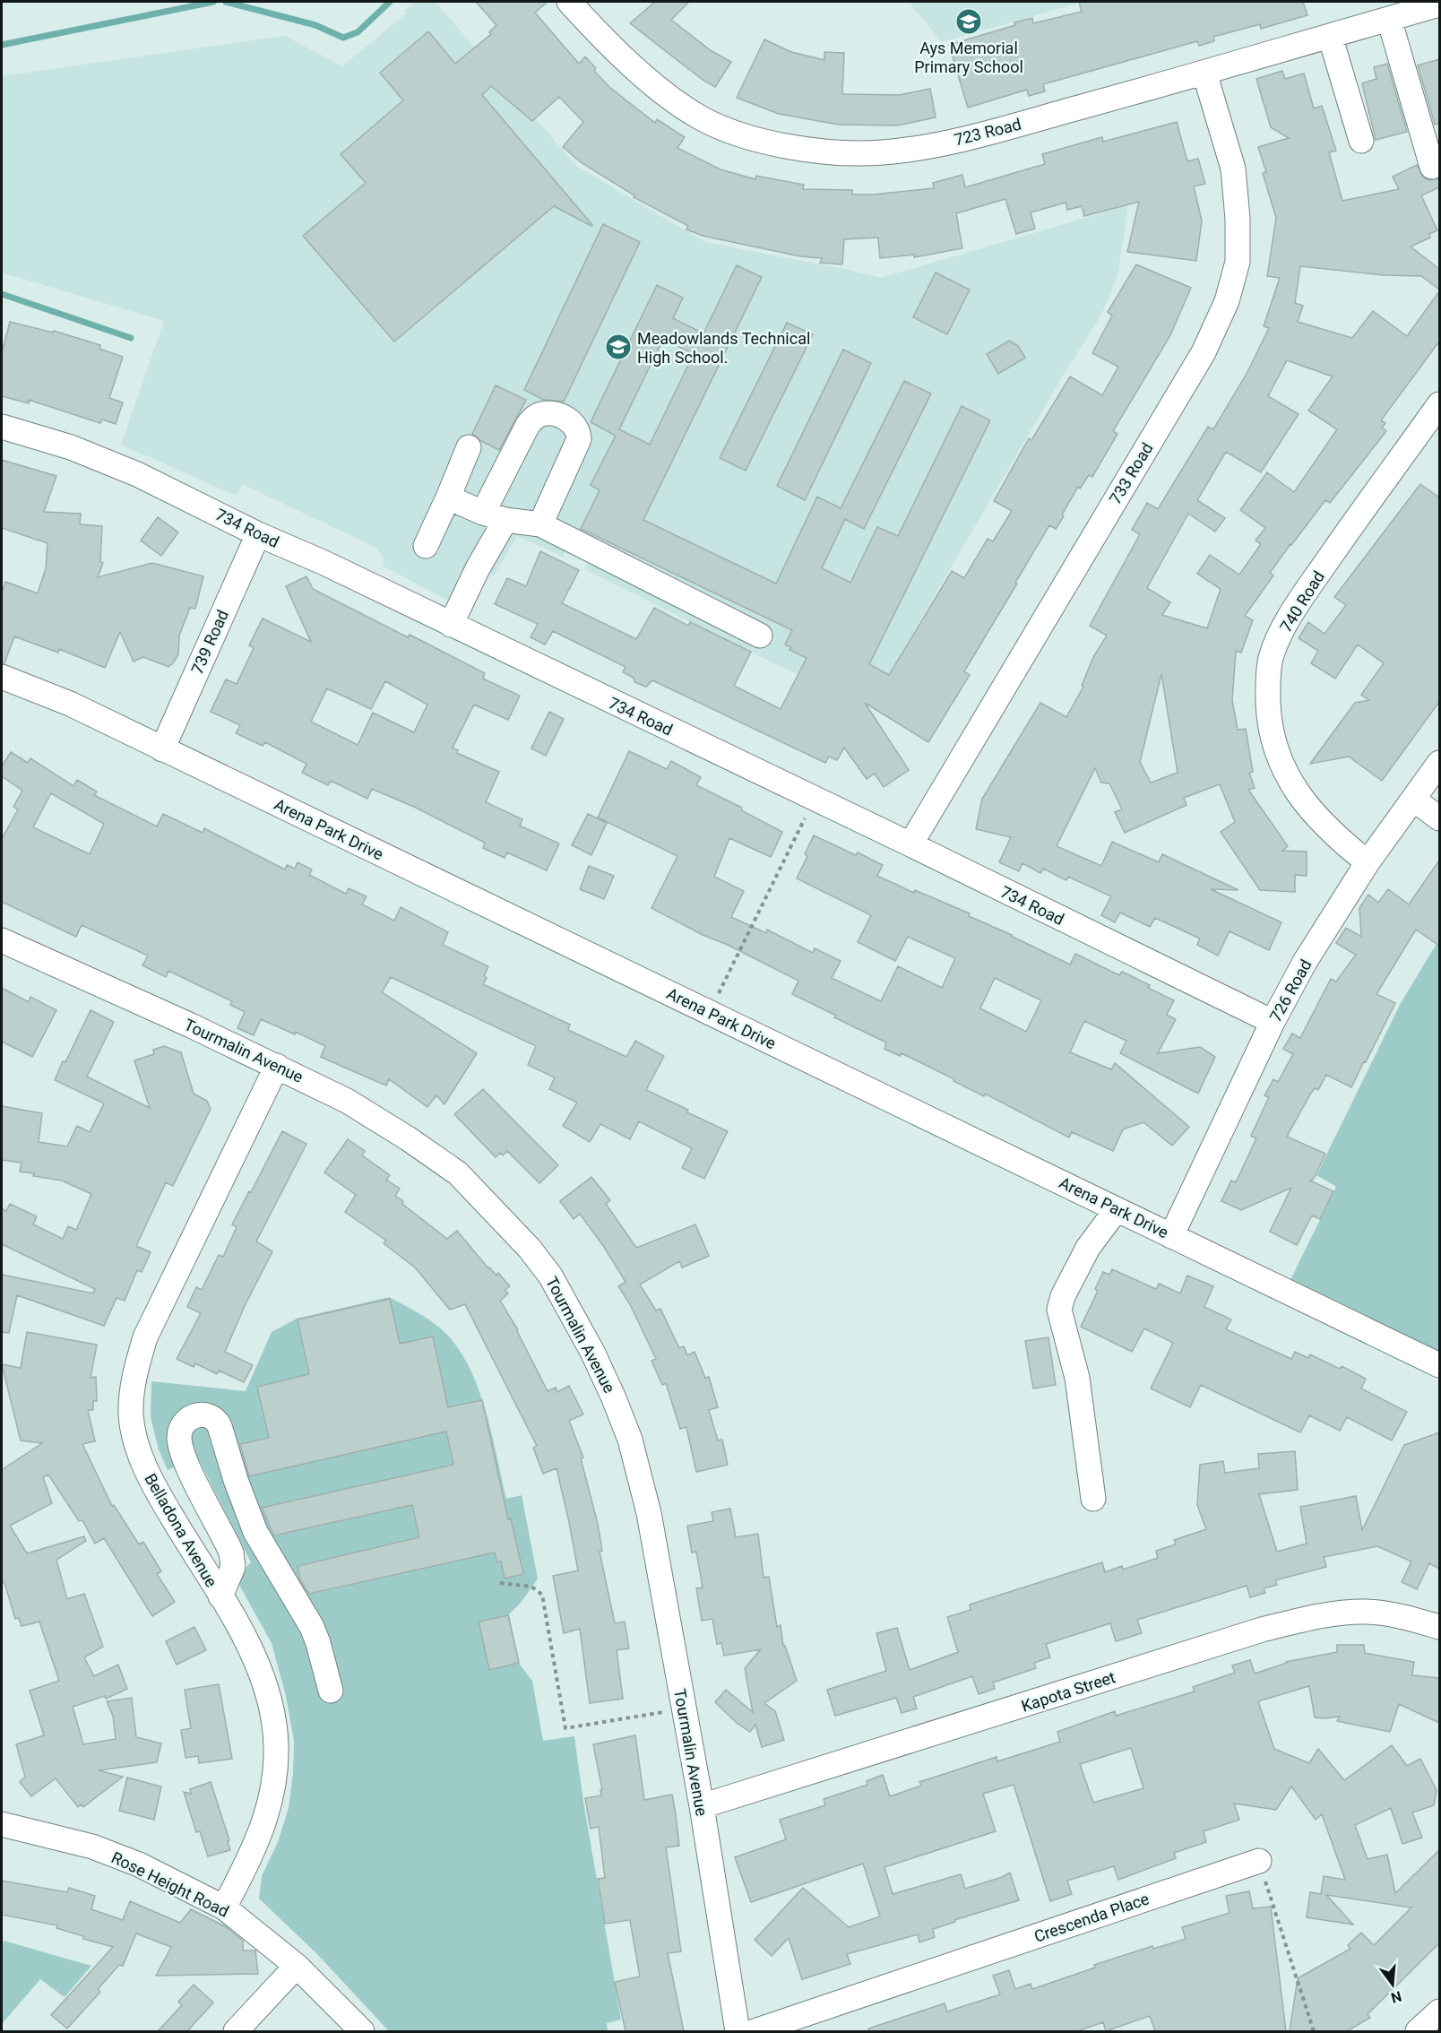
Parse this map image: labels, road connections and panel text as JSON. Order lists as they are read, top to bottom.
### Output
{
  "streets": {
    "street": [
      "723 Road",
      "733 Road",
      "734 Road",
      "740 Road",
      "739 Road",
      "Arena Park Drive",
      "726 Road",
      "Tourmalin Avenue",
      "Belladona Avenue",
      "Kapota Street",
      "Rose Height Road",
      "Crescenda Place"
    ]
  },
  "crossings": [
    ["723 Road", "733 Road"],
    ["733 Road", "734 Road"],
    ["734 Road", "739 Road"],
    ["734 Road", "726 Road"],
    ["740 Road", "726 Road"],
    ["739 Road", "Arena Park Drive"],
    ["Arena Park Drive", "726 Road"],
    ["Tourmalin Avenue", "Belladona Avenue"],
    ["Tourmalin Avenue", "Kapota Street"],
    ["Belladona Avenue", "Rose Height Road"]
  ],
  "places": {
    "school or university": ["Ays Memorial Primary School", "Meadowlands Technical High School."]
  },
  "north": "bottom"
}
